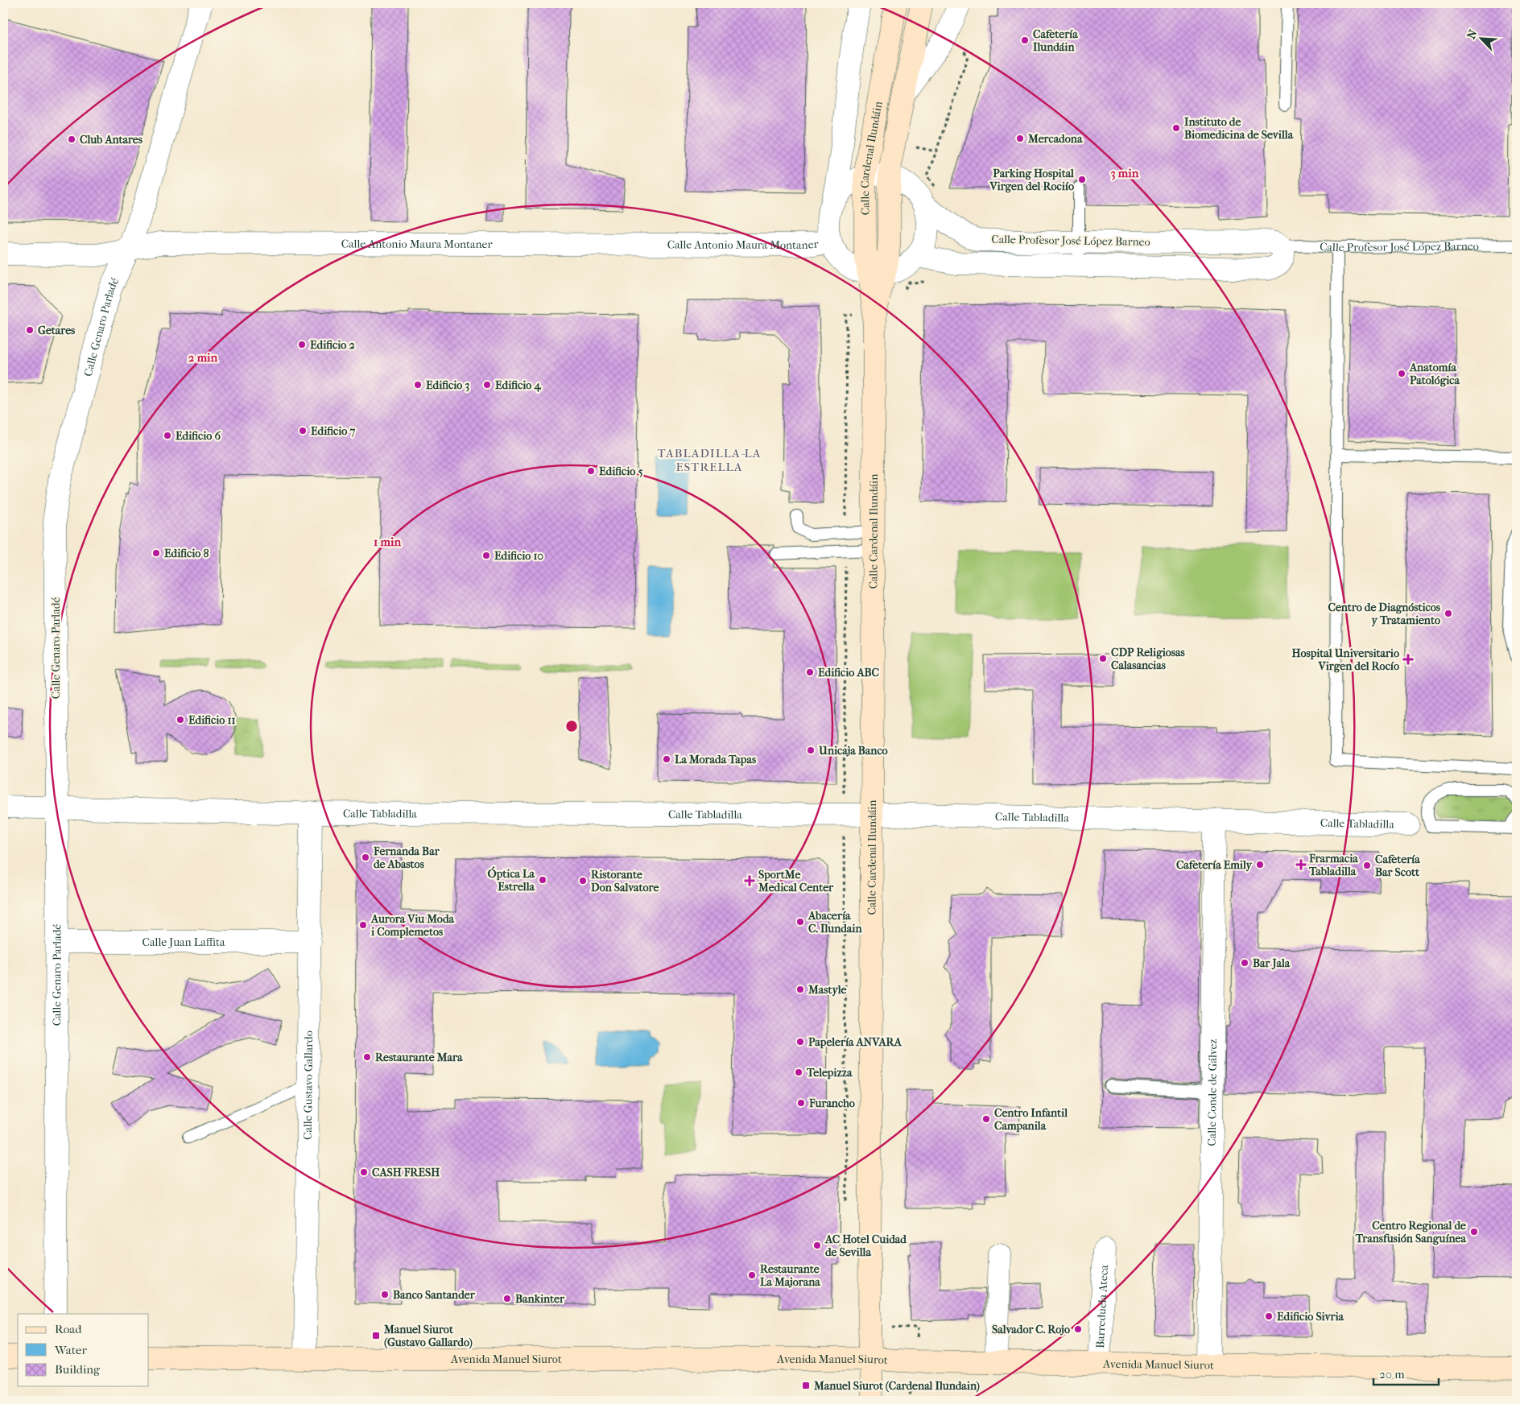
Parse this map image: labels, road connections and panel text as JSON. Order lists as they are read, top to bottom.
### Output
{
  "streets": {
    "main road": ["Calle Cardenal Ilundáin", "Avenida Manuel Siurot"],
    "street": [
      "Calle Profesor José López Barneo",
      "Calle Antonio Maura Montaner",
      "Calle Genaro Parladé",
      "Calle Tabladilla",
      "Calle Juan Laffita",
      "Calle Gustavo Gallardo",
      "Calle Conde de Gálvez",
      "Barreduela Ateca"
    ]
  },
  "crossings": [
    ["Calle Cardenal Ilundáin", "Calle Tabladilla"],
    ["Calle Cardenal Ilundáin", "Avenida Manuel Siurot"],
    ["Calle Antonio Maura Montaner", "Calle Genaro Parladé"],
    ["Calle Genaro Parladé", "Calle Tabladilla"],
    ["Calle Genaro Parladé", "Calle Juan Laffita"],
    ["Calle Tabladilla", "Calle Gustavo Gallardo"],
    ["Calle Tabladilla", "Calle Conde de Gálvez"],
    ["Calle Juan Laffita", "Calle Gustavo Gallardo"],
    ["Calle Gustavo Gallardo", "Avenida Manuel Siurot"],
    ["Calle Conde de Gálvez", "Avenida Manuel Siurot"],
    ["Barreduela Ateca", "Avenida Manuel Siurot"]
  ],
  "districts": ["TABLADILLA-LA ESTRELLA"],
  "places": {
    "other": [
      "Cafetería Ilundáin",
      "Instituto de Biomedicina de Sevilla",
      "Mercadona",
      "Club Antares",
      "Parking Hospital Virgen del Rociío",
      "Getares",
      "Edificio 2",
      "Anatomía Patológica",
      "Edificio 3",
      "Edificio 4",
      "Edificio 7",
      "Edificio 6",
      "Edificio 5",
      "Edificio 8",
      "Edificio 10",
      "Centro de Diagnósticos y Tratamiento",
      "CDP Religiosas Calasancias",
      "Edificio ABC",
      "Edificio 11",
      "Unicaja Banco",
      "La Morada Tapas",
      "Fernanda Bar de Abastos",
      "Cafetería Emily",
      "Cafetería Bar Scott",
      "Óptica La Estrella",
      "Ristorante Don Salvatore",
      "Abacería C. Ilundain",
      "Aurora Viu Moda i Complemetos",
      "Bar Jala",
      "Mastyle",
      "Papelería ANVARA",
      "Restaurante Mara",
      "Telepizza",
      "Furancho",
      "Centro Infantil Campanila",
      "CASH FRESH",
      "Centro Regional de Transfusión Sanguínea",
      "AC Hotel Cuidad de Sevilla",
      "Restaurante La Majorana",
      "Banco Santander",
      "Bankinter",
      "Edificio Sivria",
      "Salvador C. Rojo"
    ],
    "health": ["Hospital Universitario Virgen del Rocío", "Frarmacia Tabladilla", "SportMe Medical Center"],
    "transit": ["Manuel Siurot (Gustavo Gallardo)", "Manuel Siurot (Cardenal Ilundain)"]
  },
  "legend": ["Road", "Water", "Building"],
  "scale_bar": "20 m",
  "north": "top left",
  "rings": ["3 min", "2 min", "1 min"]
}
